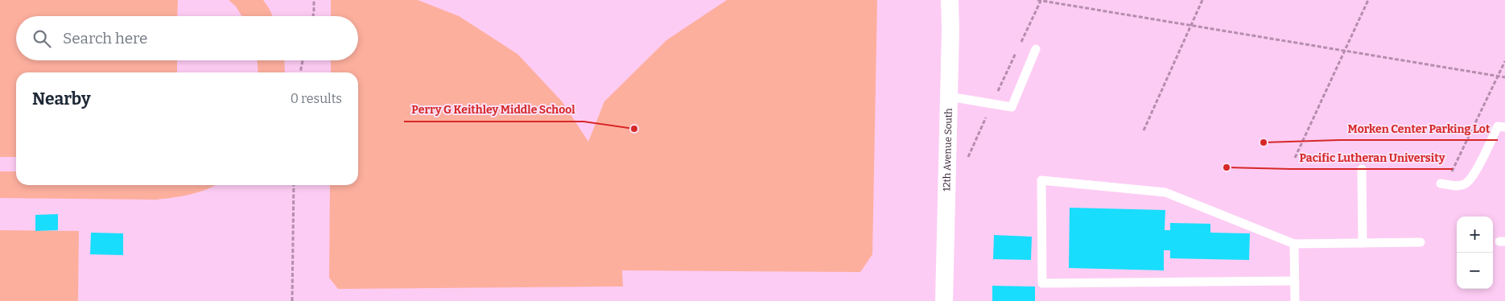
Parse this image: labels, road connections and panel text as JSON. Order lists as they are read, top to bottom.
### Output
{
  "streets": {
    "street": ["12th Avenue South"]
  },
  "places": ["Perry G Keithley Middle School", "Morken Center Parking Lot", "Pacific Lutheran University"],
  "page": {
    "search": "Search here",
    "heading": ["Nearby", "0 results"],
    "map_buttons": ["+", "−"]
  }
}
